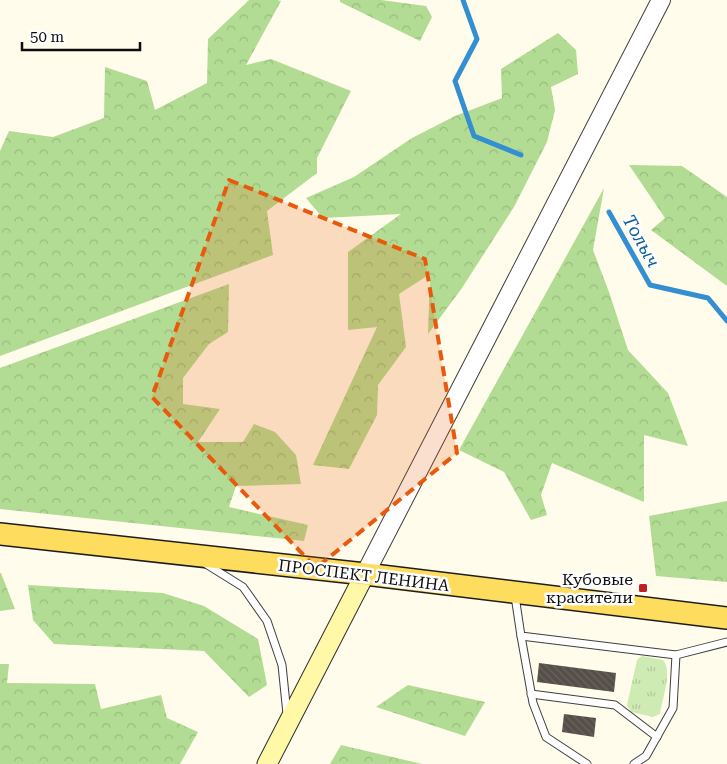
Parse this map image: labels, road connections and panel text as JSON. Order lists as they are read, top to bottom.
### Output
{
  "streets": {
    "main road": ["ПРОСПЕКТ ЛЕНИНА"]
  },
  "water": ["Толыч"],
  "places": {
    "transit": ["Кубовые красители"]
  },
  "scale_bar": "50 m"
}
